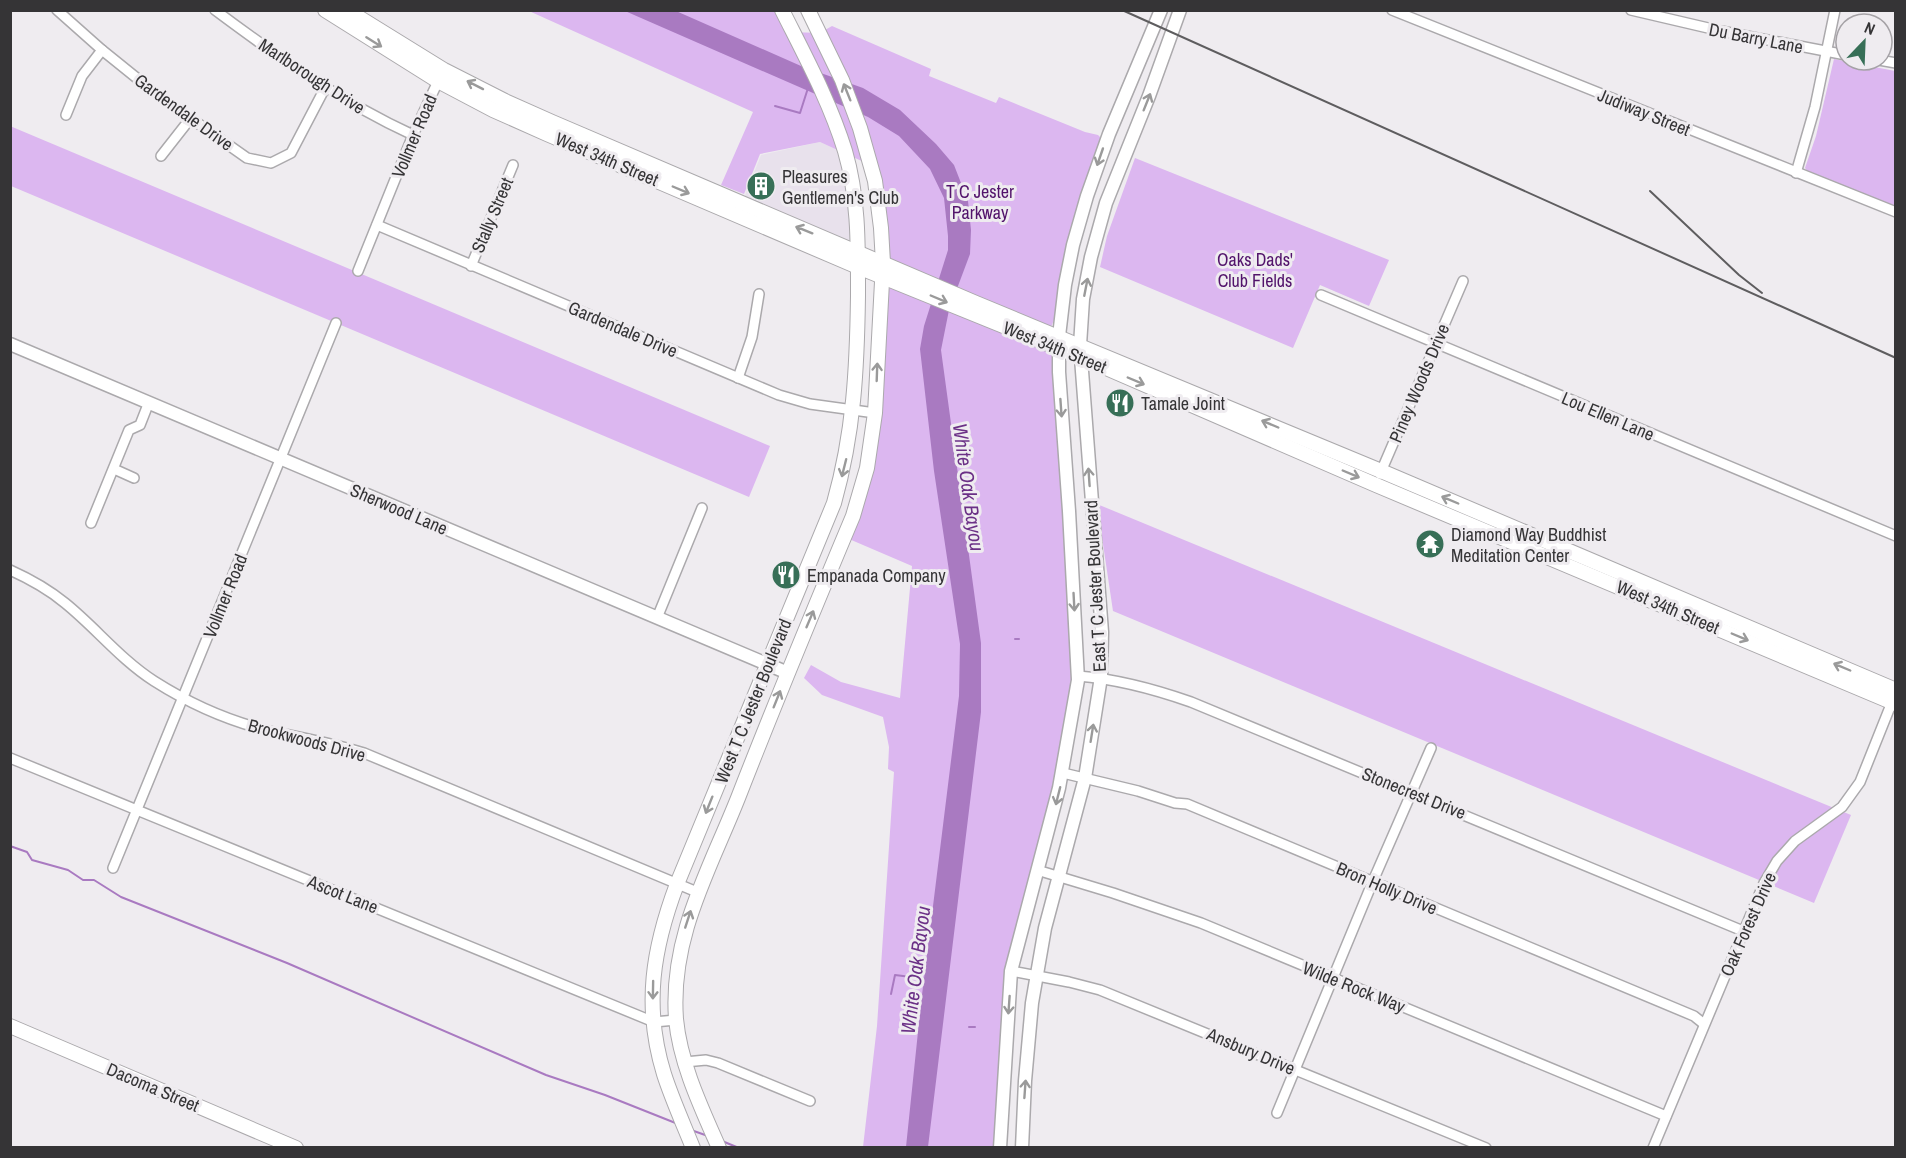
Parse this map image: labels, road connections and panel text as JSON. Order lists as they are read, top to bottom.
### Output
{
  "streets": {
    "main road": ["West 34th Street", "West T C Jester Boulevard", "Dacoma Street"],
    "street": [
      "Du Barry Lane",
      "Marlborough Drive",
      "Gardendale Drive",
      "Judiway Street",
      "Vollmer Road",
      "Stally Street",
      "Piney Woods Drive",
      "Lou Ellen Lane",
      "Sherwood Lane",
      "East T C Jester Boulevard",
      "Brookwoods Drive",
      "Stonecrest Drive",
      "Bron Holly Drive",
      "Ascot Lane",
      "Oak Forest Drive",
      "Wilde Rock Way",
      "Ansbury Drive"
    ]
  },
  "crossings": [
    ["Marlborough Drive", "Gardendale Drive"],
    ["Marlborough Drive", "Vollmer Road"],
    ["Gardendale Drive", "Vollmer Road"],
    ["Gardendale Drive", "Stally Street"],
    ["Gardendale Drive", "West T C Jester Boulevard"],
    ["Vollmer Road", "West 34th Street"],
    ["Vollmer Road", "Sherwood Lane"],
    ["Vollmer Road", "Brookwoods Drive"],
    ["Vollmer Road", "Ascot Lane"],
    ["West 34th Street", "Piney Woods Drive"],
    ["West 34th Street", "East T C Jester Boulevard"],
    ["West 34th Street", "West T C Jester Boulevard"],
    ["West 34th Street", "Oak Forest Drive"],
    ["Piney Woods Drive", "Lou Ellen Lane"],
    ["Sherwood Lane", "West T C Jester Boulevard"],
    ["East T C Jester Boulevard", "Stonecrest Drive"],
    ["East T C Jester Boulevard", "Bron Holly Drive"],
    ["East T C Jester Boulevard", "Wilde Rock Way"],
    ["East T C Jester Boulevard", "Ansbury Drive"],
    ["West T C Jester Boulevard", "Brookwoods Drive"],
    ["West T C Jester Boulevard", "Ascot Lane"],
    ["Stonecrest Drive", "Oak Forest Drive"],
    ["Bron Holly Drive", "Oak Forest Drive"],
    ["Oak Forest Drive", "Wilde Rock Way"]
  ],
  "water": ["White Oak Bayou"],
  "parks": ["T C Jester Parkway", "Oaks Dads' Club Fields"],
  "places": {
    "building": ["Pleasures Gentlemen's Club"],
    "restaurant": ["Tamale Joint", "Empanada Company"],
    "temple": ["Diamond Way Buddhist Meditation Center"]
  },
  "north": "top right"
}
